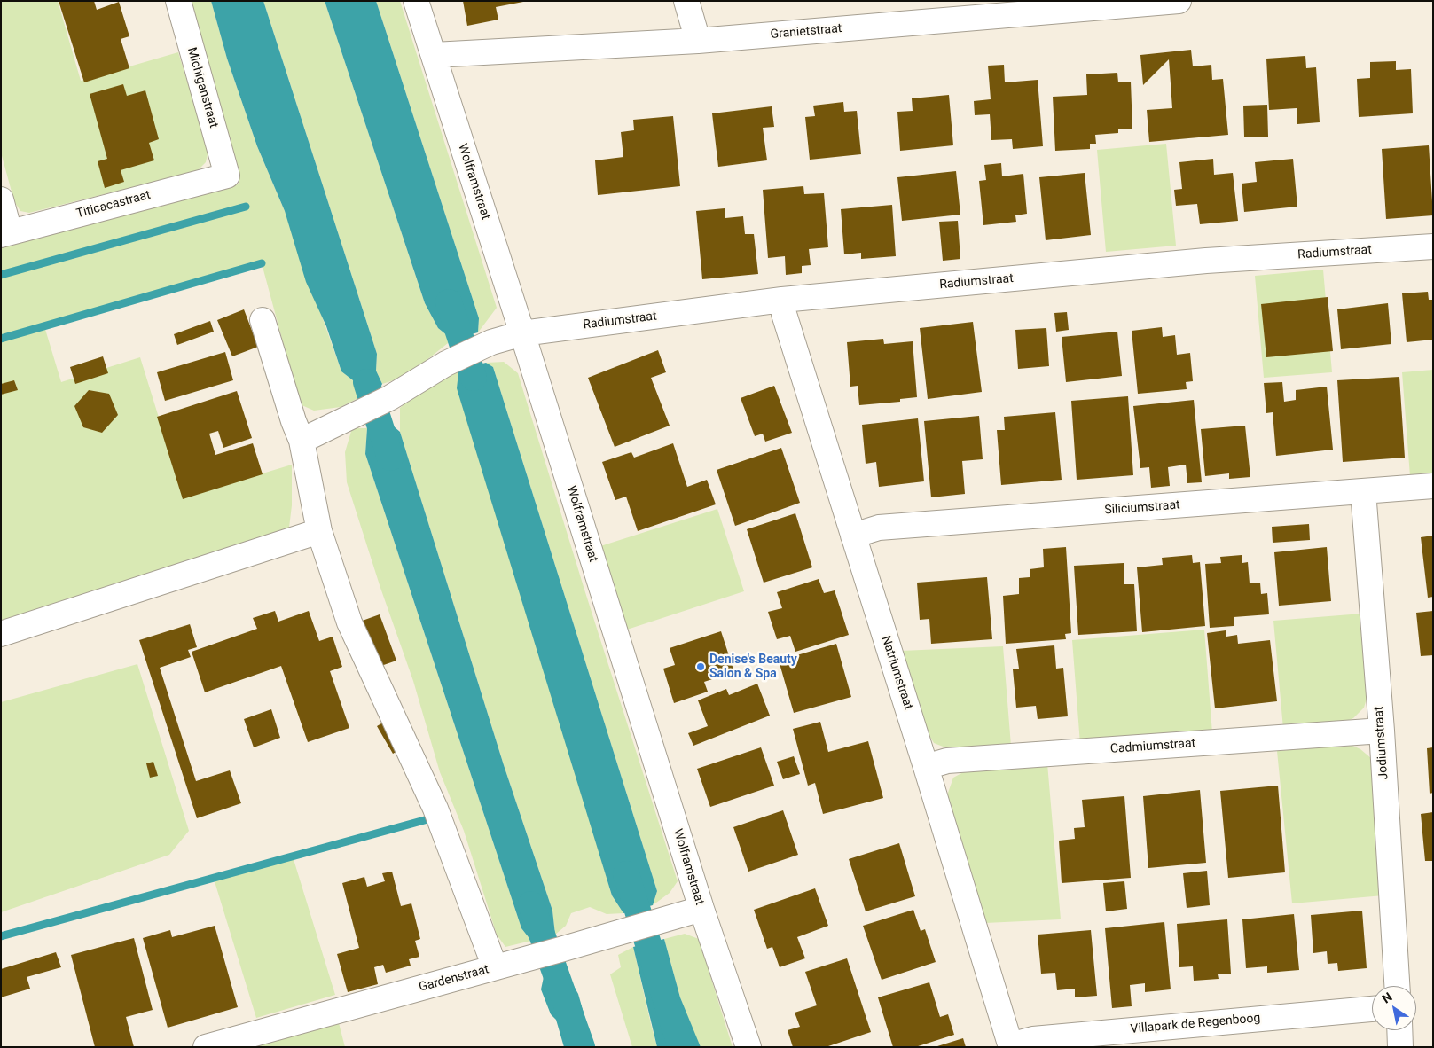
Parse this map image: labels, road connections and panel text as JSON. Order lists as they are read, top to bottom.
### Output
{
  "streets": {
    "street": [
      "Granietstraat",
      "Michiganstraat",
      "Wolframstraat",
      "Titicacastraat",
      "Radiumstraat",
      "Siliciumstraat",
      "Natriumstraat",
      "Jodiumstraat",
      "Cadmiumstraat",
      "Gardenstraat",
      "Villapark de Regenboog"
    ]
  },
  "crossings": [
    ["Granietstraat", "Wolframstraat"],
    ["Michiganstraat", "Titicacastraat"],
    ["Wolframstraat", "Radiumstraat"],
    ["Wolframstraat", "Gardenstraat"],
    ["Radiumstraat", "Natriumstraat"],
    ["Siliciumstraat", "Natriumstraat"],
    ["Siliciumstraat", "Jodiumstraat"],
    ["Natriumstraat", "Cadmiumstraat"],
    ["Natriumstraat", "Villapark de Regenboog"],
    ["Jodiumstraat", "Cadmiumstraat"]
  ],
  "places": ["Denise's Beauty Salon & Spa"],
  "north": "top left"
}
